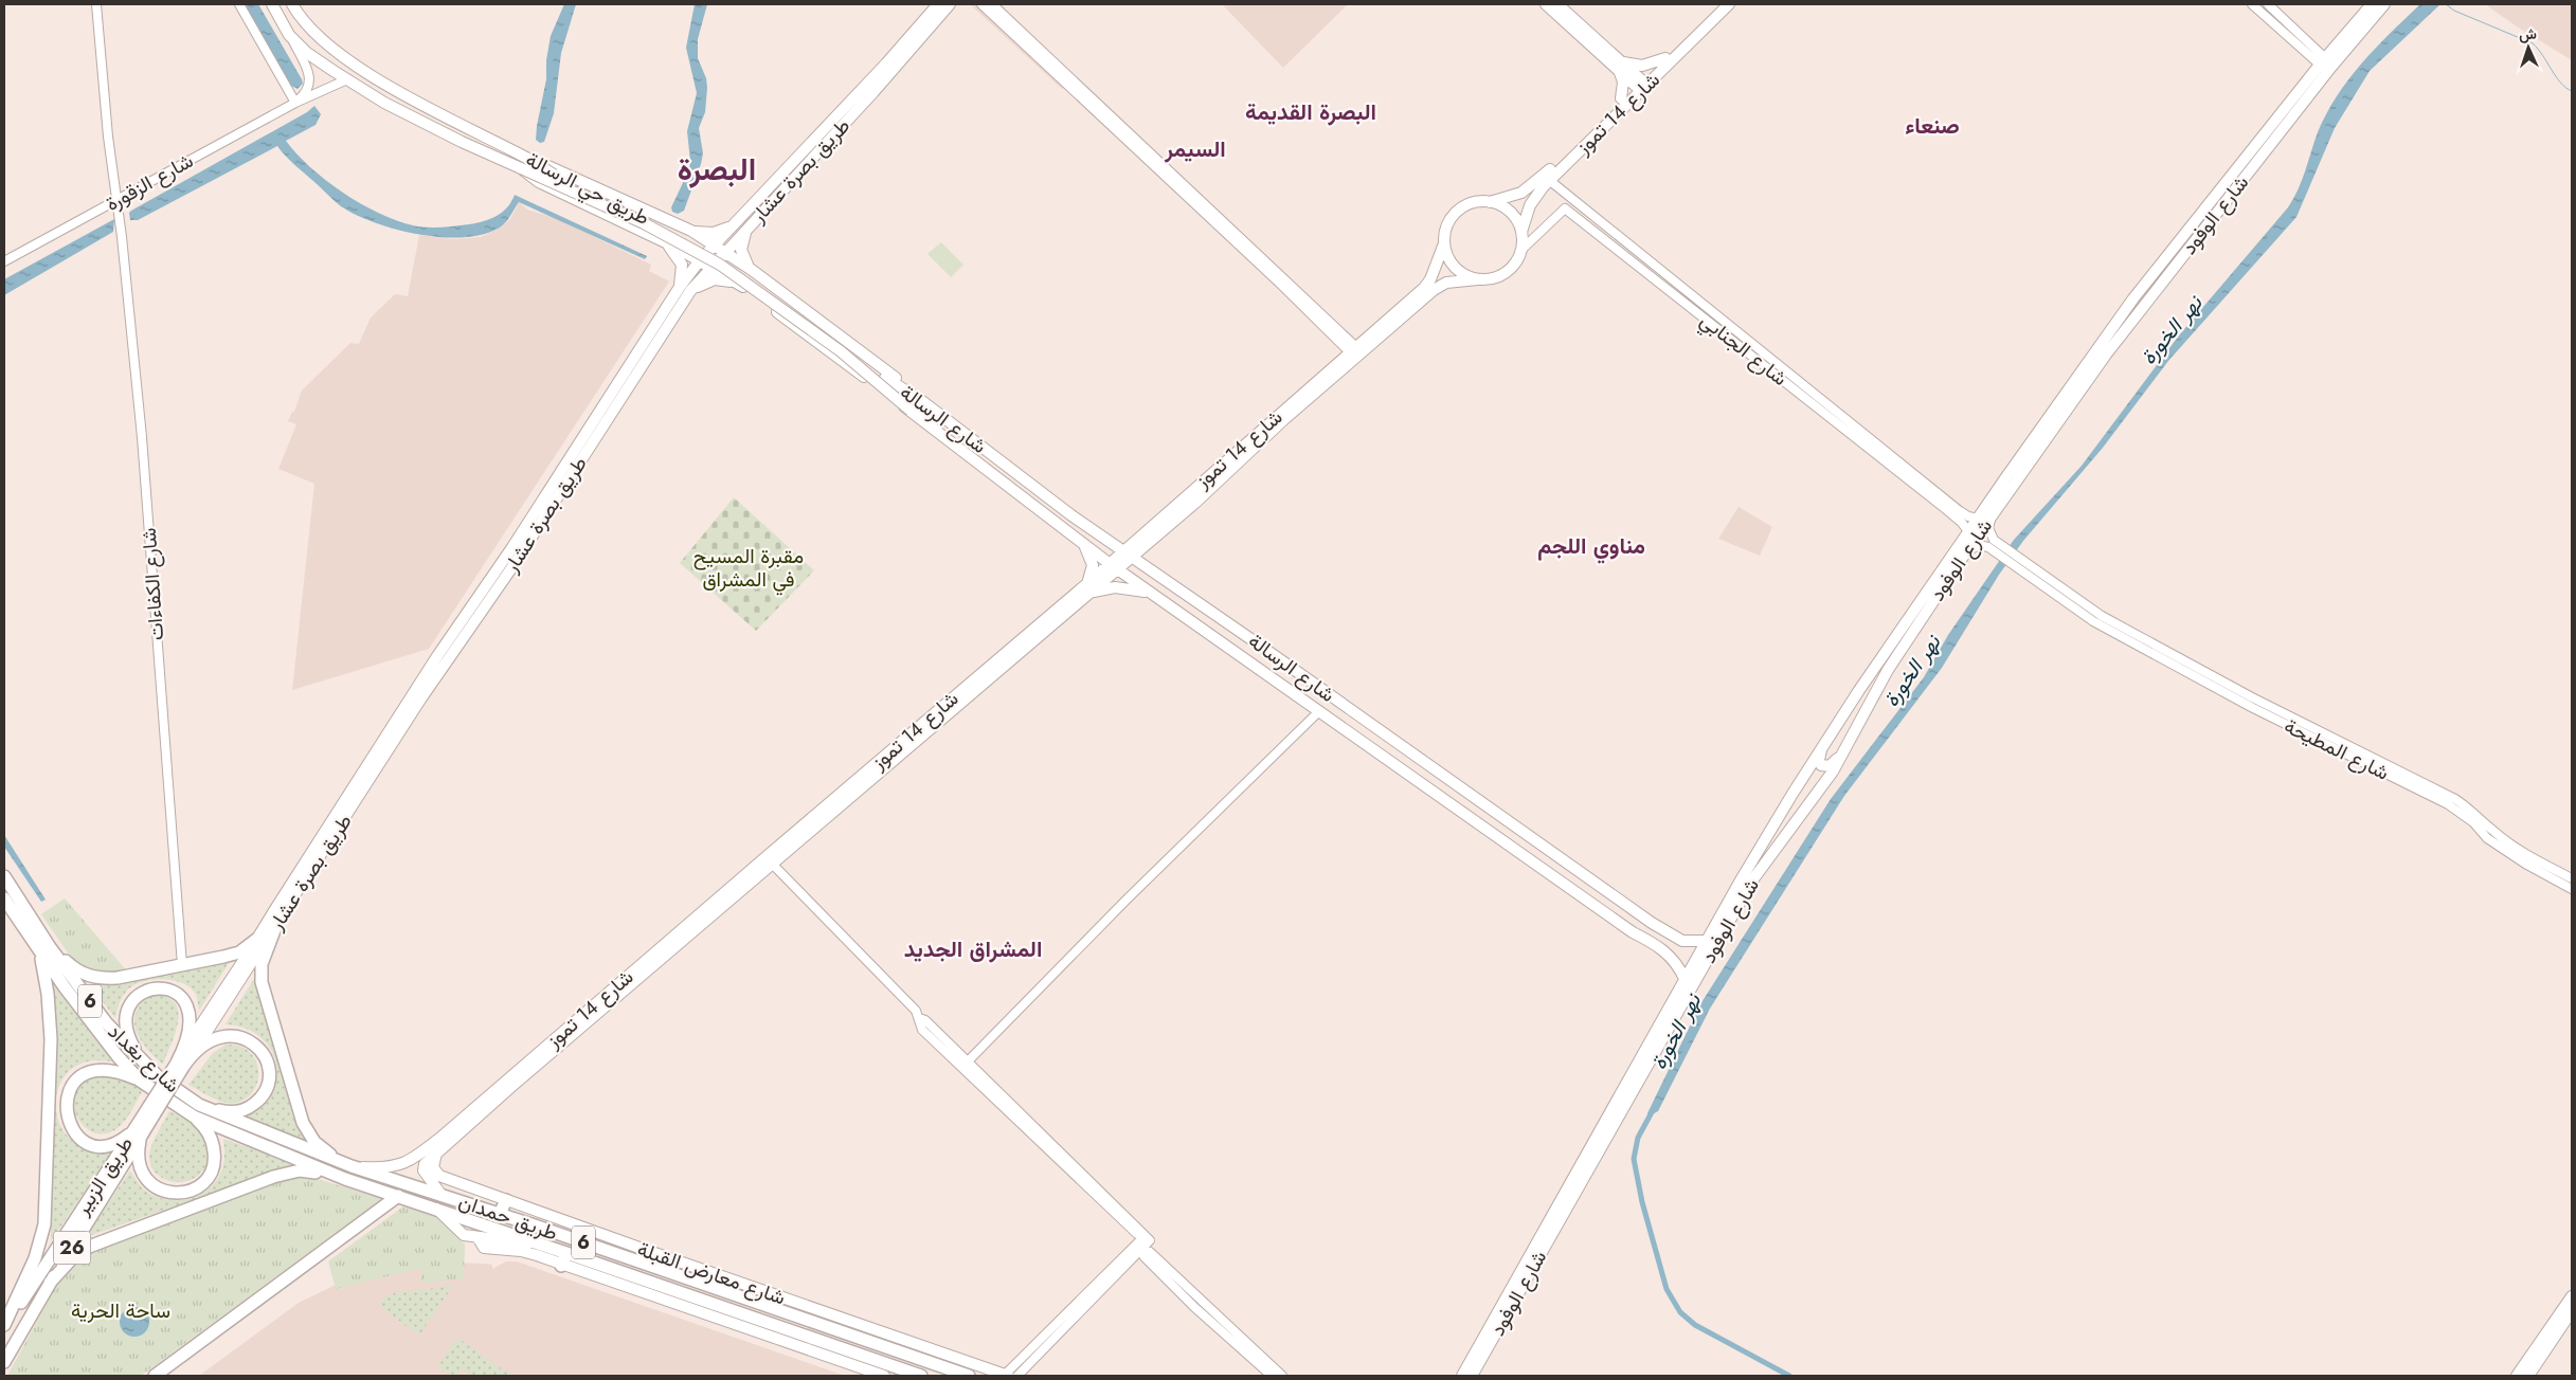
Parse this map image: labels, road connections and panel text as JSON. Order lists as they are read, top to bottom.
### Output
{
  "streets": {
    "highway": [
      "6",
      "شارع بغداد",
      "طريق الزبير",
      "طريق حمدان",
      "26"
    ],
    "main road": [
      "شارع 14 تموز",
      "طريق بصرة عشار",
      "طريق حي الرسالة",
      "شارع الوفود",
      "شارع الرسالة",
      "شارع معارض القبلة"
    ],
    "street": [
      "شارع الزقورة",
      "شارع الجنابي",
      "شارع الكفاءات",
      "شارع المطيحة"
    ]
  },
  "crossings": [
    ["شارع 14 تموز", "طريق حي الرسالة"],
    ["شارع 14 تموز", "شارع الجنابي"],
    ["شارع 14 تموز", "شارع الرسالة"],
    ["شارع 14 تموز", "طريق حمدان"],
    ["شارع 14 تموز", "شارع معارض القبلة"],
    ["طريق بصرة عشار", "طريق حي الرسالة"],
    ["طريق بصرة عشار", "26"],
    ["شارع الزقورة", "طريق حي الرسالة"],
    ["شارع الزقورة", "شارع الكفاءات"],
    ["طريق حي الرسالة", "شارع الرسالة"],
    ["شارع الوفود", "شارع الجنابي"],
    ["شارع الوفود", "شارع الرسالة"],
    ["شارع بغداد", "طريق حمدان"],
    ["طريق الزبير", "26"],
    ["طريق حمدان", "شارع معارض القبلة"]
  ],
  "districts": [
    "البصرة القديمة",
    "صنعاء",
    "السيمر",
    "البصرة",
    "مناوي اللجم",
    "المشراق الجديد"
  ],
  "water": ["نهر الخورة"],
  "parks": ["مقبرة المسيح في المشراق", "ساحة الحرية"],
  "north": "top"
}
